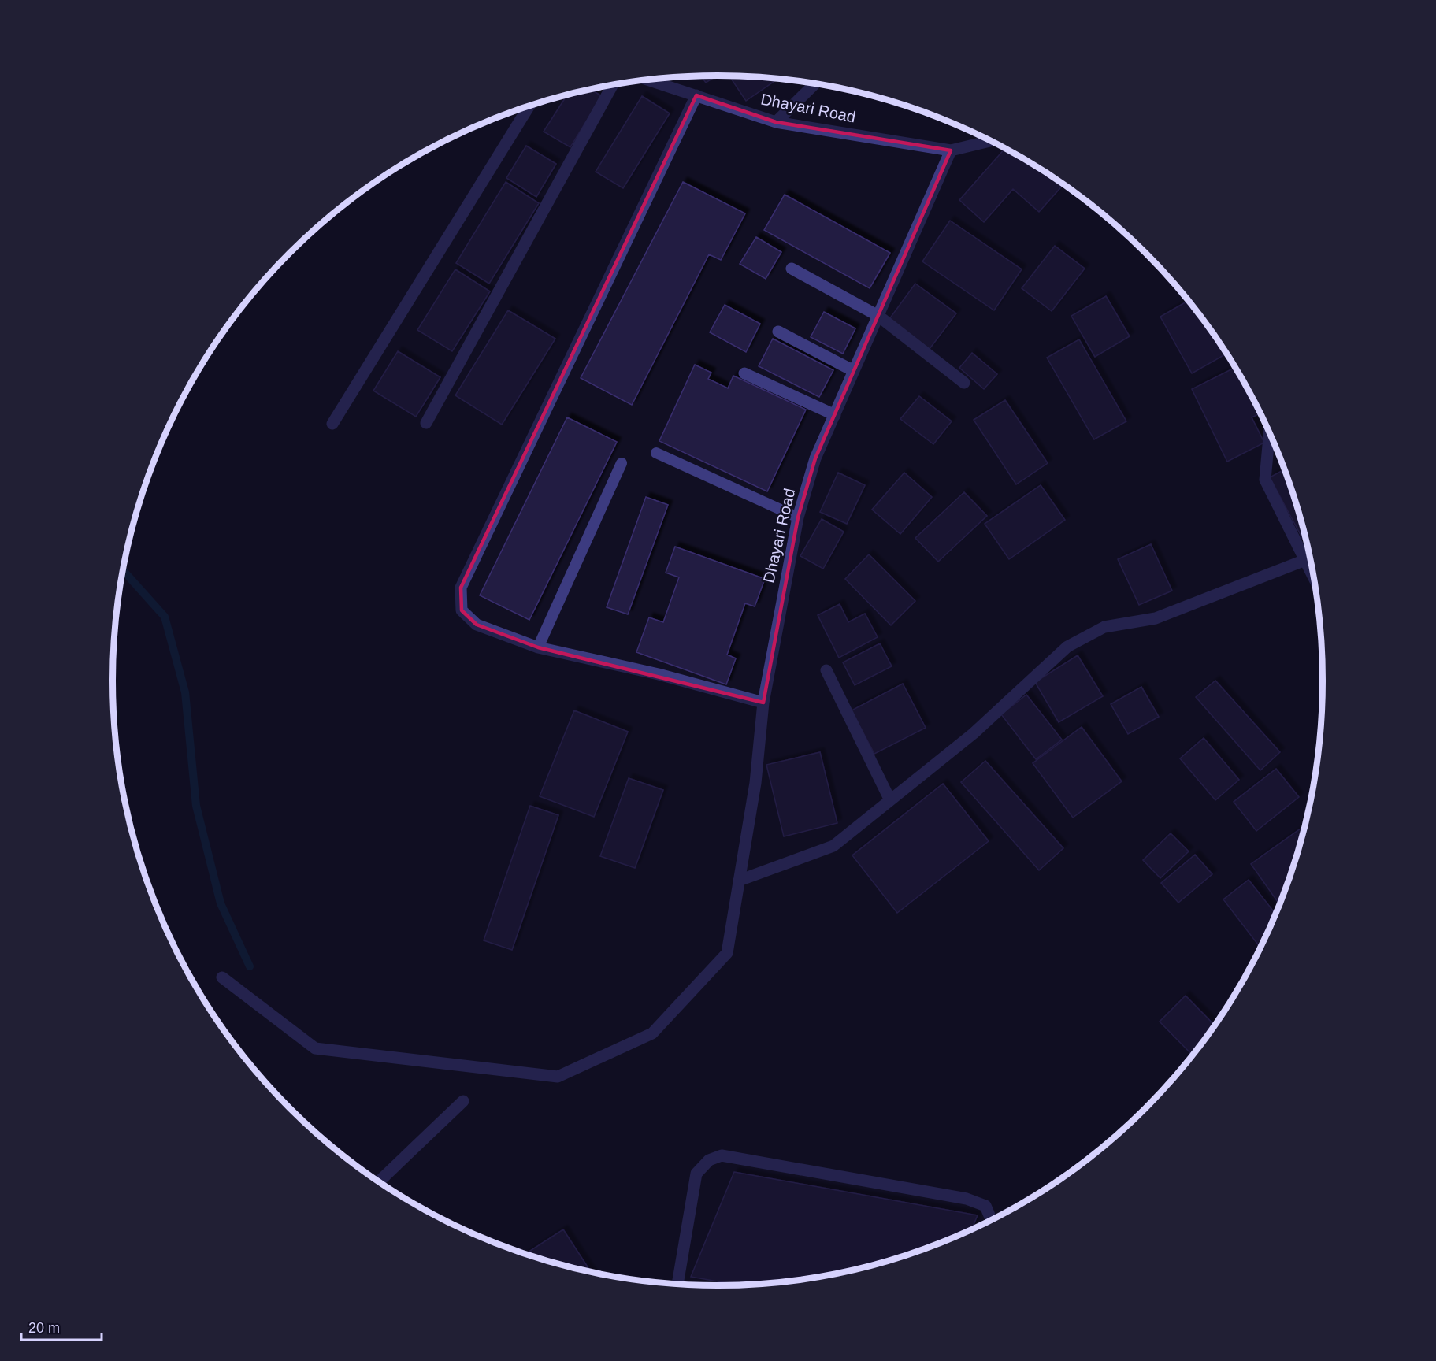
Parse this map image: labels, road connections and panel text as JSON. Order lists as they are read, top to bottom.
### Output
{
  "streets": {
    "street": ["Dhayari Road"]
  },
  "scale_bar": "20 m"
}
